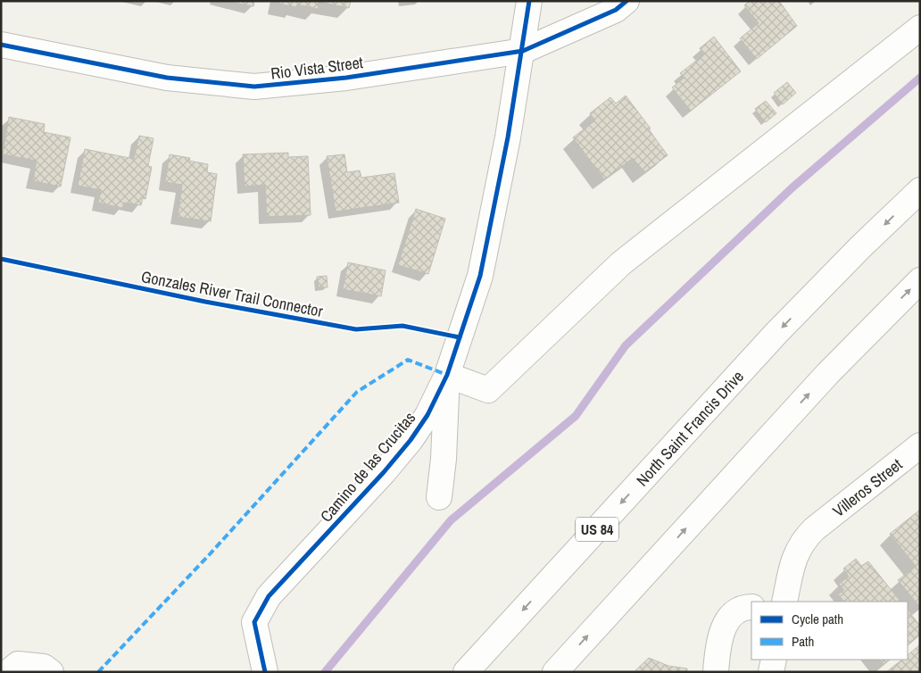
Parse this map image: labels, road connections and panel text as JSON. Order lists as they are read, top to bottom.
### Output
{
  "streets": {
    "main road": [
      "Rio Vista Street",
      "North Saint Francis Drive",
      "Camino de las Crucitas",
      "Villeros Street",
      "US 84"
    ],
    "cycle path": ["Gonzales River Trail Connector"]
  },
  "crossings": [
    ["Rio Vista Street", "Camino de las Crucitas"]
  ],
  "legend": ["Cycle path", "Path"]
}
